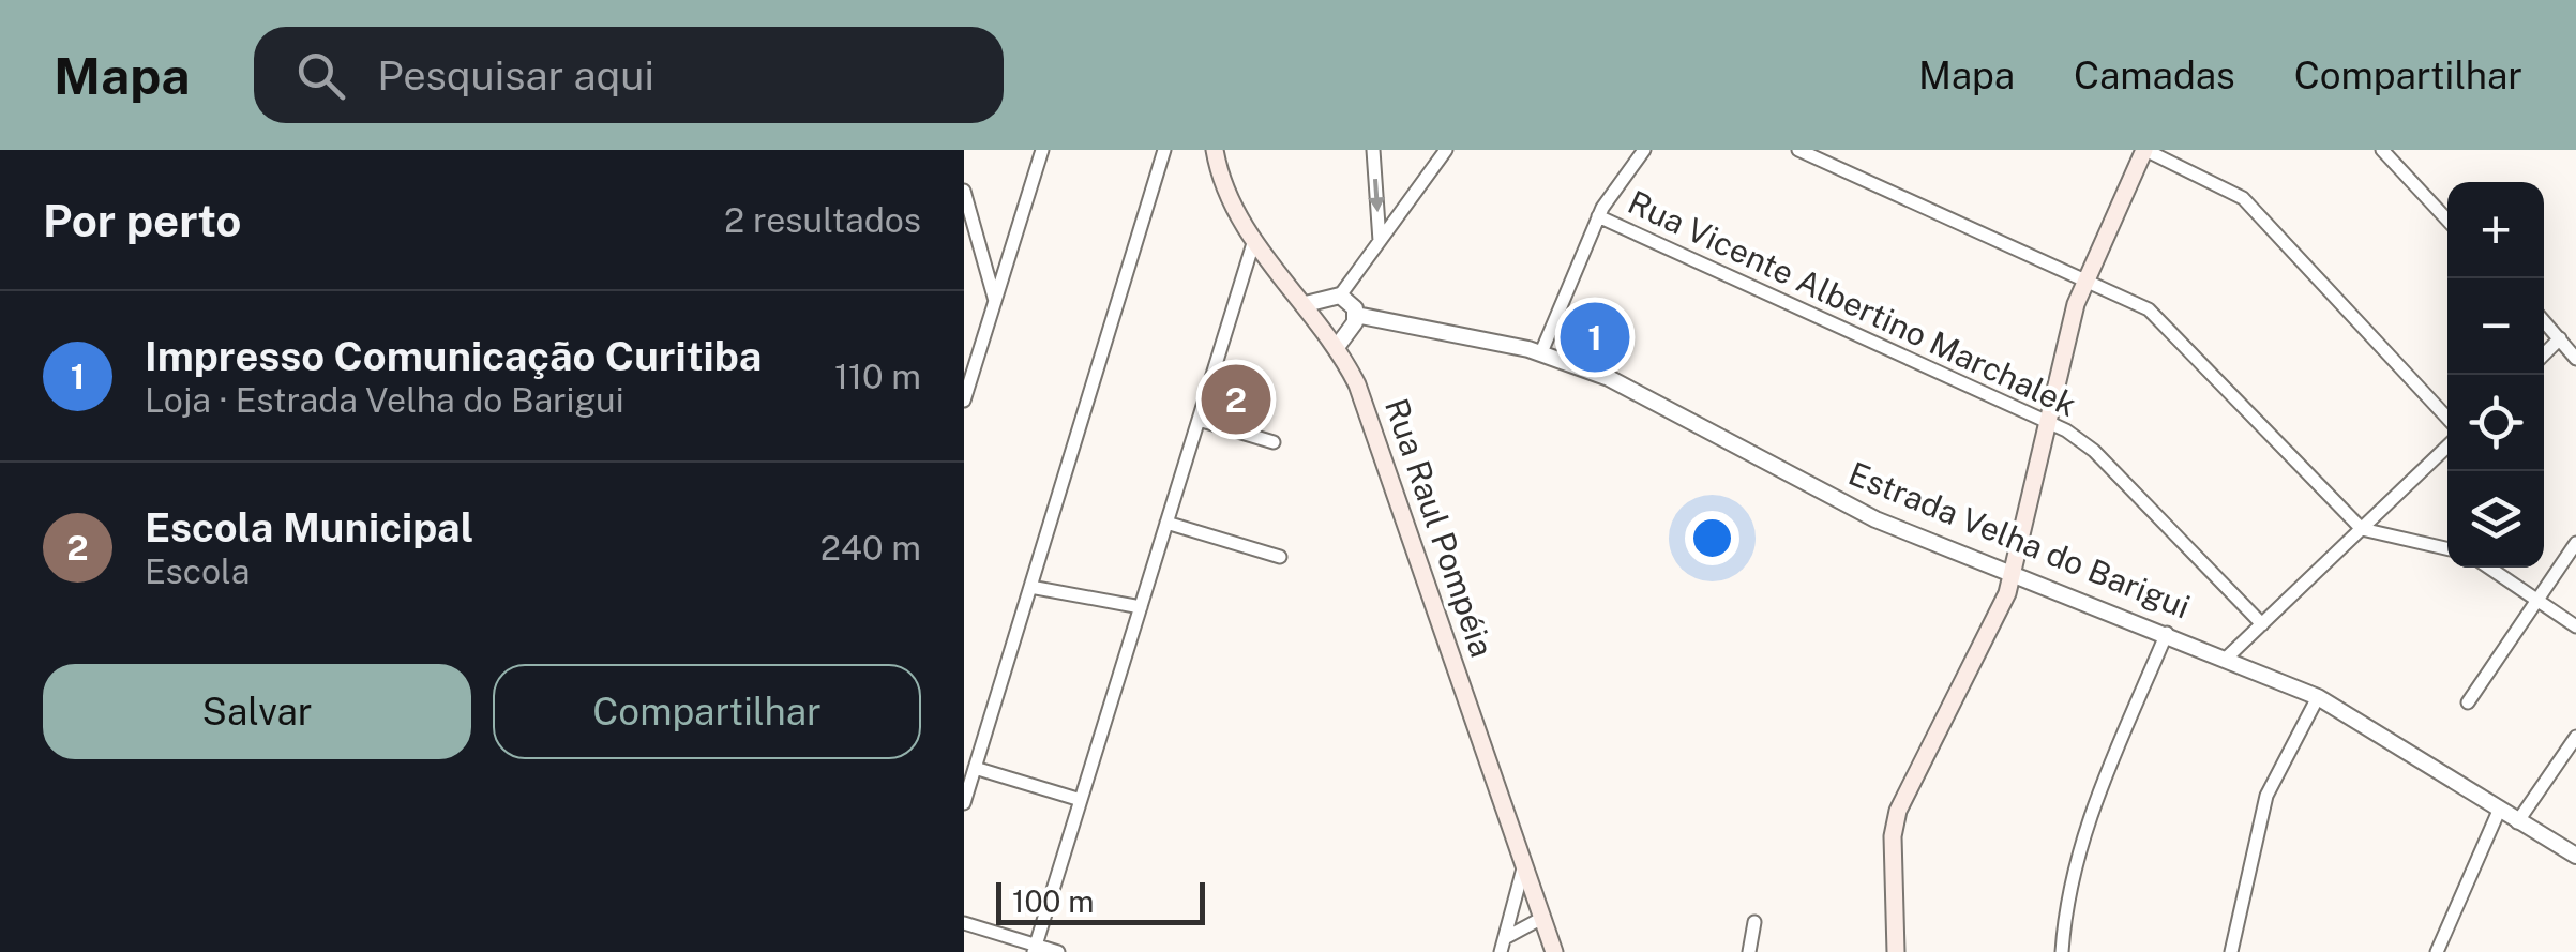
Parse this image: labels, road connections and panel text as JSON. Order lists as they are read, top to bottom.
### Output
{
  "streets": {
    "main road": ["Rua Raul Pompéia"],
    "street": ["Rua Vicente Albertino Marchalek", "Estrada Velha do Barigui"]
  },
  "scale_bar": "100 m",
  "page": {
    "header": "Mapa",
    "search": "Pesquisar aqui",
    "nav": ["Mapa", "Camadas", "Compartilhar"],
    "heading": ["Por perto", "2 resultados"],
    "map_buttons": ["+", "−"],
    "list": [
      {
        "mark": "1",
        "name": "Impresso Comunicação Curitiba",
        "note": "Loja · Estrada Velha do Barigui",
        "value": "110 m"
      },
      {
        "mark": "2",
        "name": "Escola Municipal",
        "note": "Escola",
        "value": "240 m"
      }
    ],
    "pins": ["1", "2"],
    "buttons": ["Salvar", "Compartilhar"],
    "scale": "100 m"
  }
}
